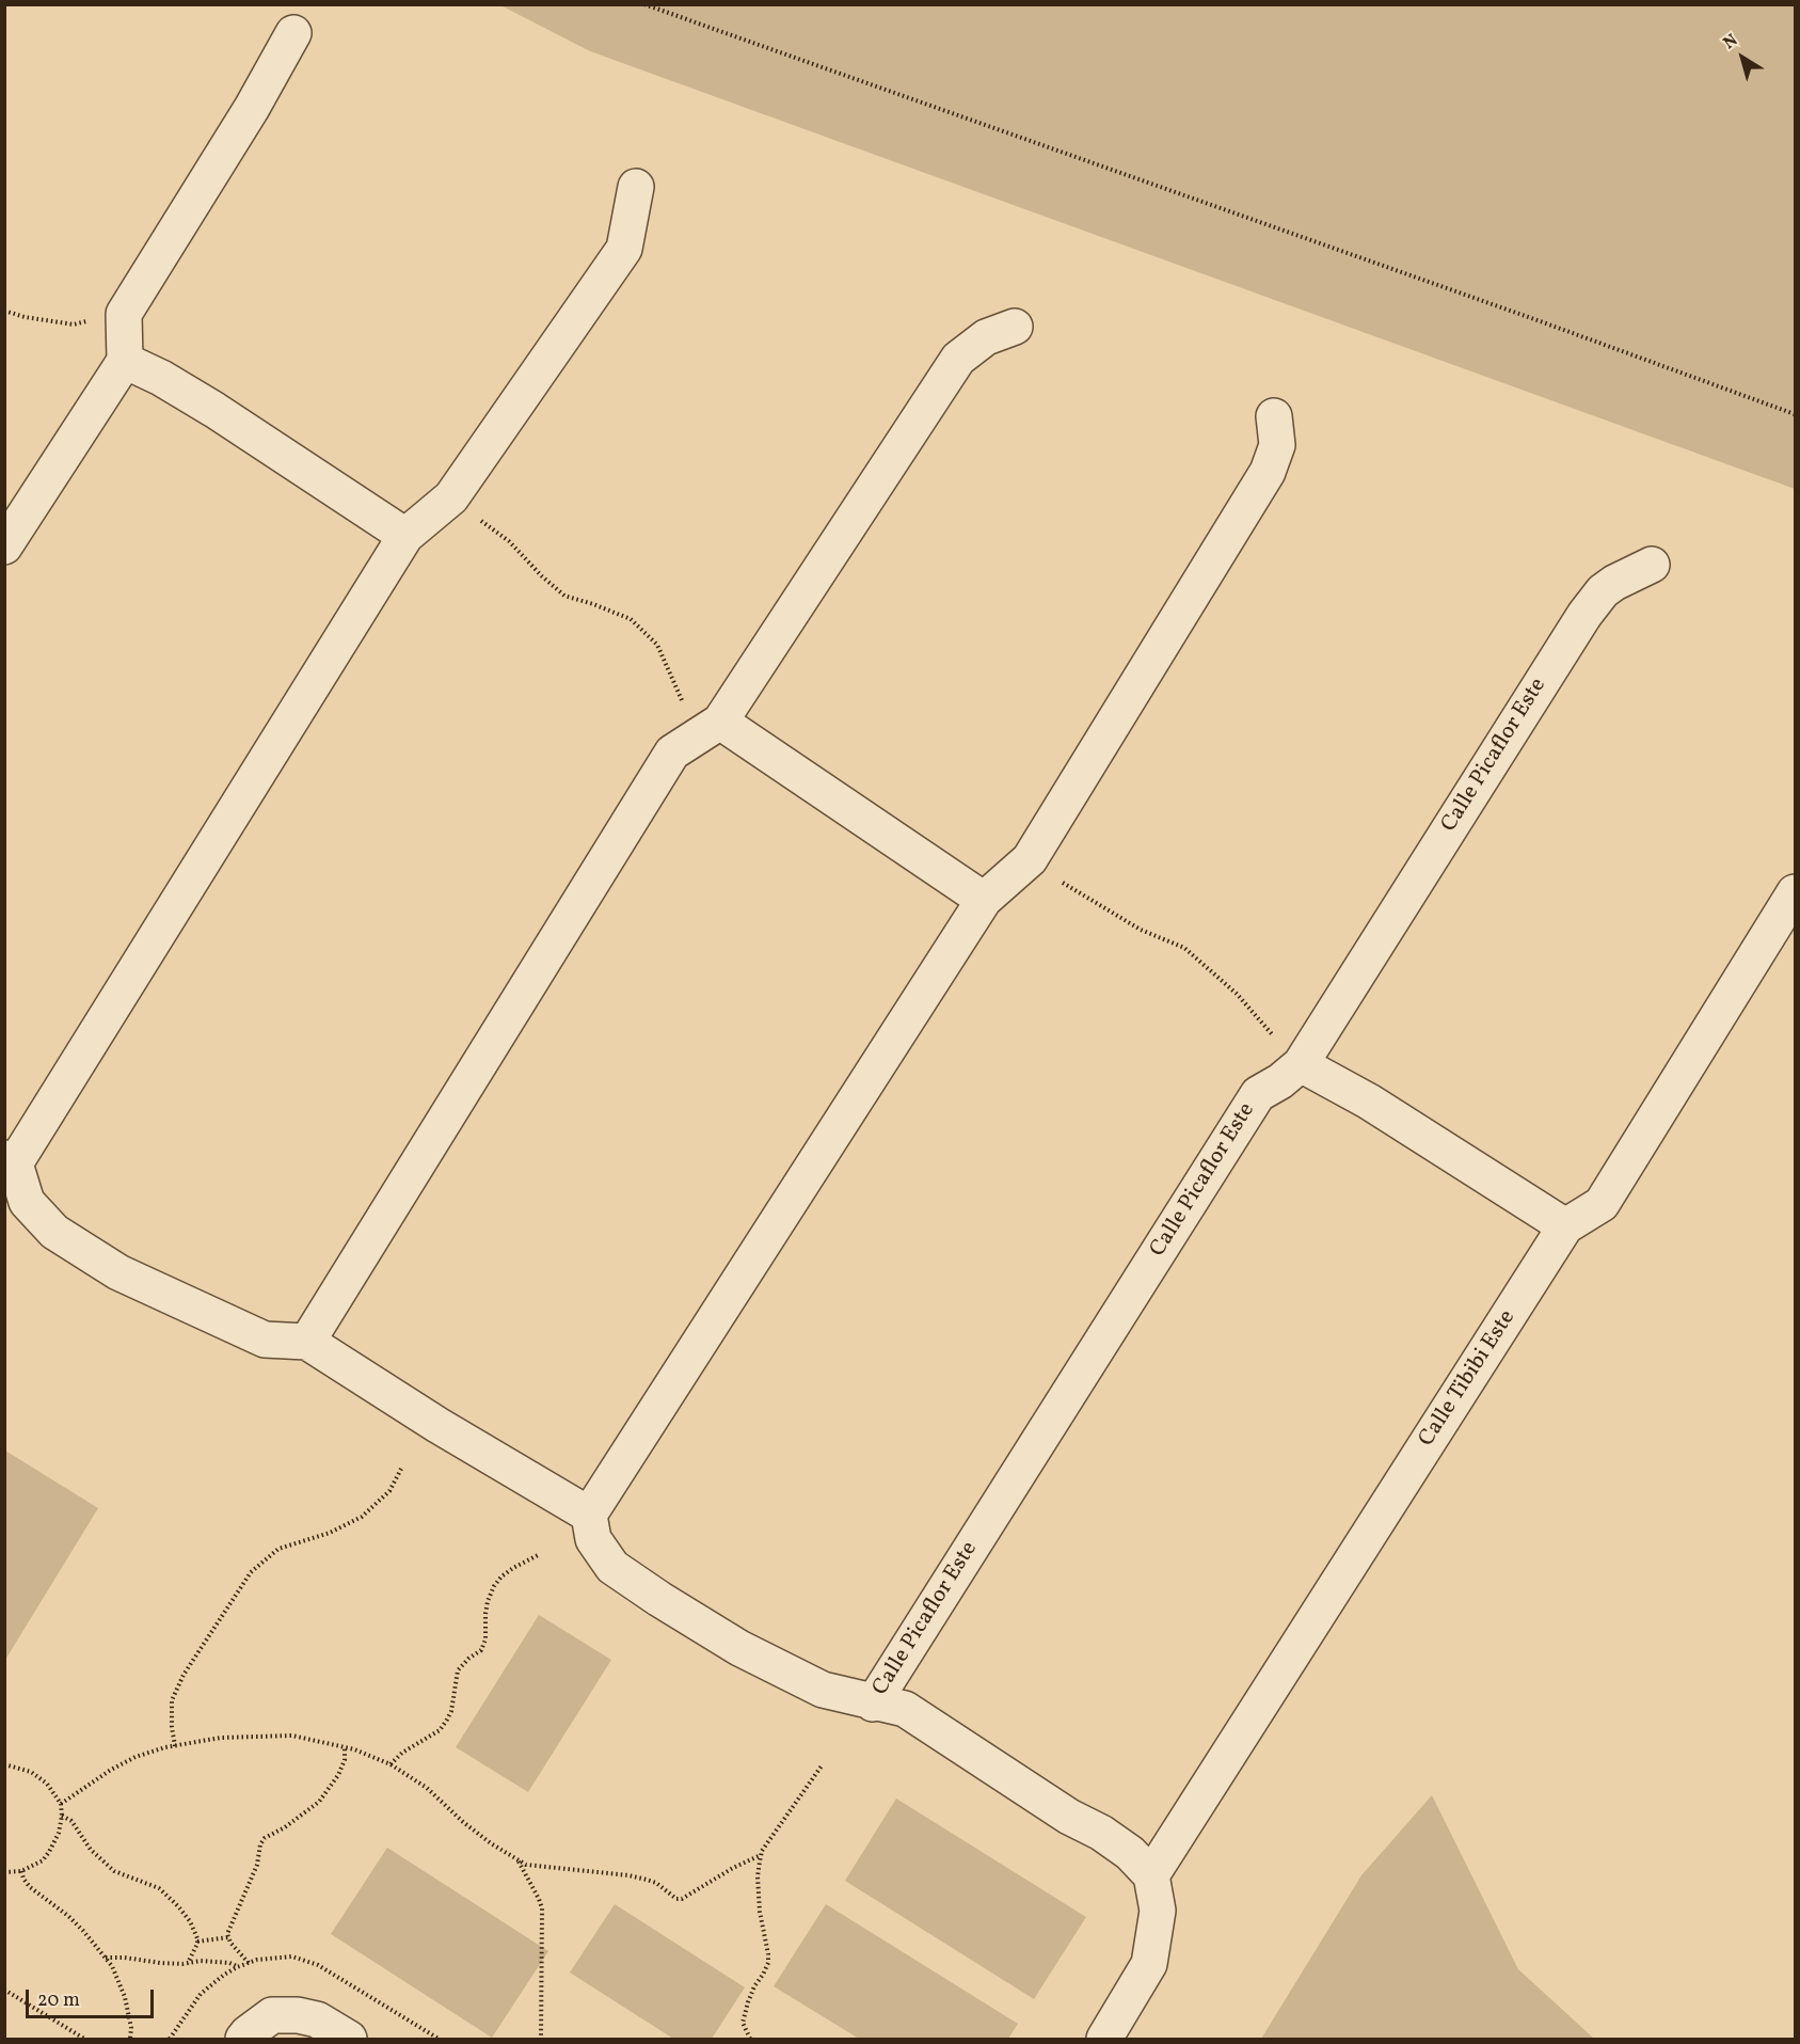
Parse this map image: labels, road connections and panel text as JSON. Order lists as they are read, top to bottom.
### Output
{
  "streets": {
    "street": ["Calle Picaflor Este", "Calle Tibibi Este"]
  },
  "scale_bar": "20 m",
  "north": "top left"
}
